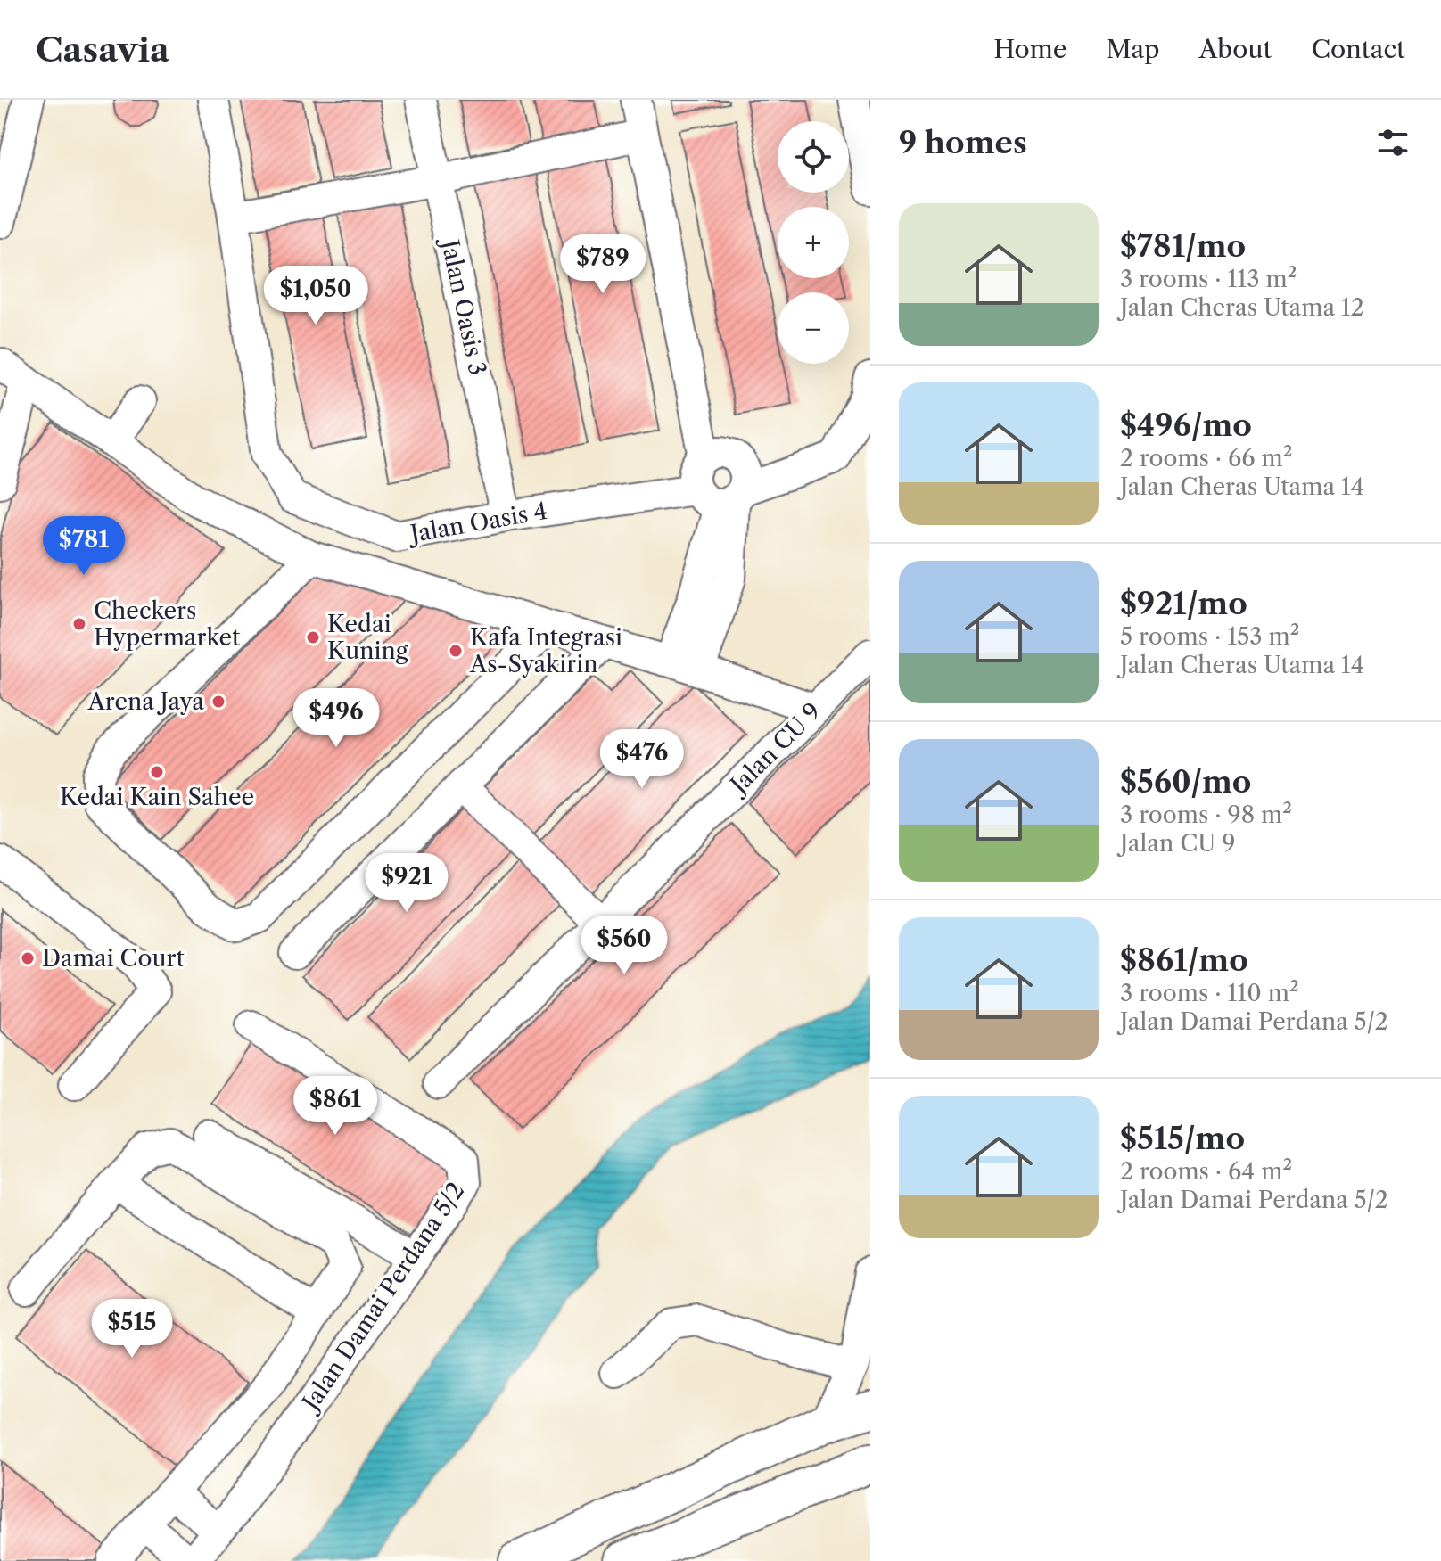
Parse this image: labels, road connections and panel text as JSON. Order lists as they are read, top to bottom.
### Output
{
  "streets": {
    "street": [
      "Jalan Oasis 3",
      "Jalan Oasis 4",
      "Jalan CU 9",
      "Jalan Damai Perdana 5/2"
    ]
  },
  "crossings": [
    ["Jalan Oasis 3", "Jalan Oasis 4"]
  ],
  "places": [
    "Checkers Hypermarket",
    "Kedai Kuning",
    "Kafa Integrasi As-Syakirin",
    "Arena Jaya",
    "Kedai Kain Sahee",
    "Damai Court"
  ],
  "page": {
    "header": "Casavia",
    "nav": [
      "Home",
      "Map",
      "About",
      "Contact"
    ],
    "heading": "9 homes",
    "map_buttons": ["+", "−"],
    "list": [
      {
        "name": "$781/mo",
        "note": "3 rooms · 113 m² · Jalan Cheras Utama 12"
      },
      {
        "name": "$496/mo",
        "note": "2 rooms · 66 m² · Jalan Cheras Utama 14"
      },
      {
        "name": "$921/mo",
        "note": "5 rooms · 153 m² · Jalan Cheras Utama 14"
      },
      {
        "name": "$560/mo",
        "note": "3 rooms · 98 m² · Jalan CU 9"
      },
      {
        "name": "$861/mo",
        "note": "3 rooms · 110 m² · Jalan Damai Perdana 5/2"
      },
      {
        "name": "$515/mo",
        "note": "2 rooms · 64 m² · Jalan Damai Perdana 5/2"
      }
    ],
    "price": [
      "$789",
      "$1,050",
      "$781",
      "$496",
      "$476",
      "$921",
      "$560",
      "$861",
      "$515"
    ]
  }
}
